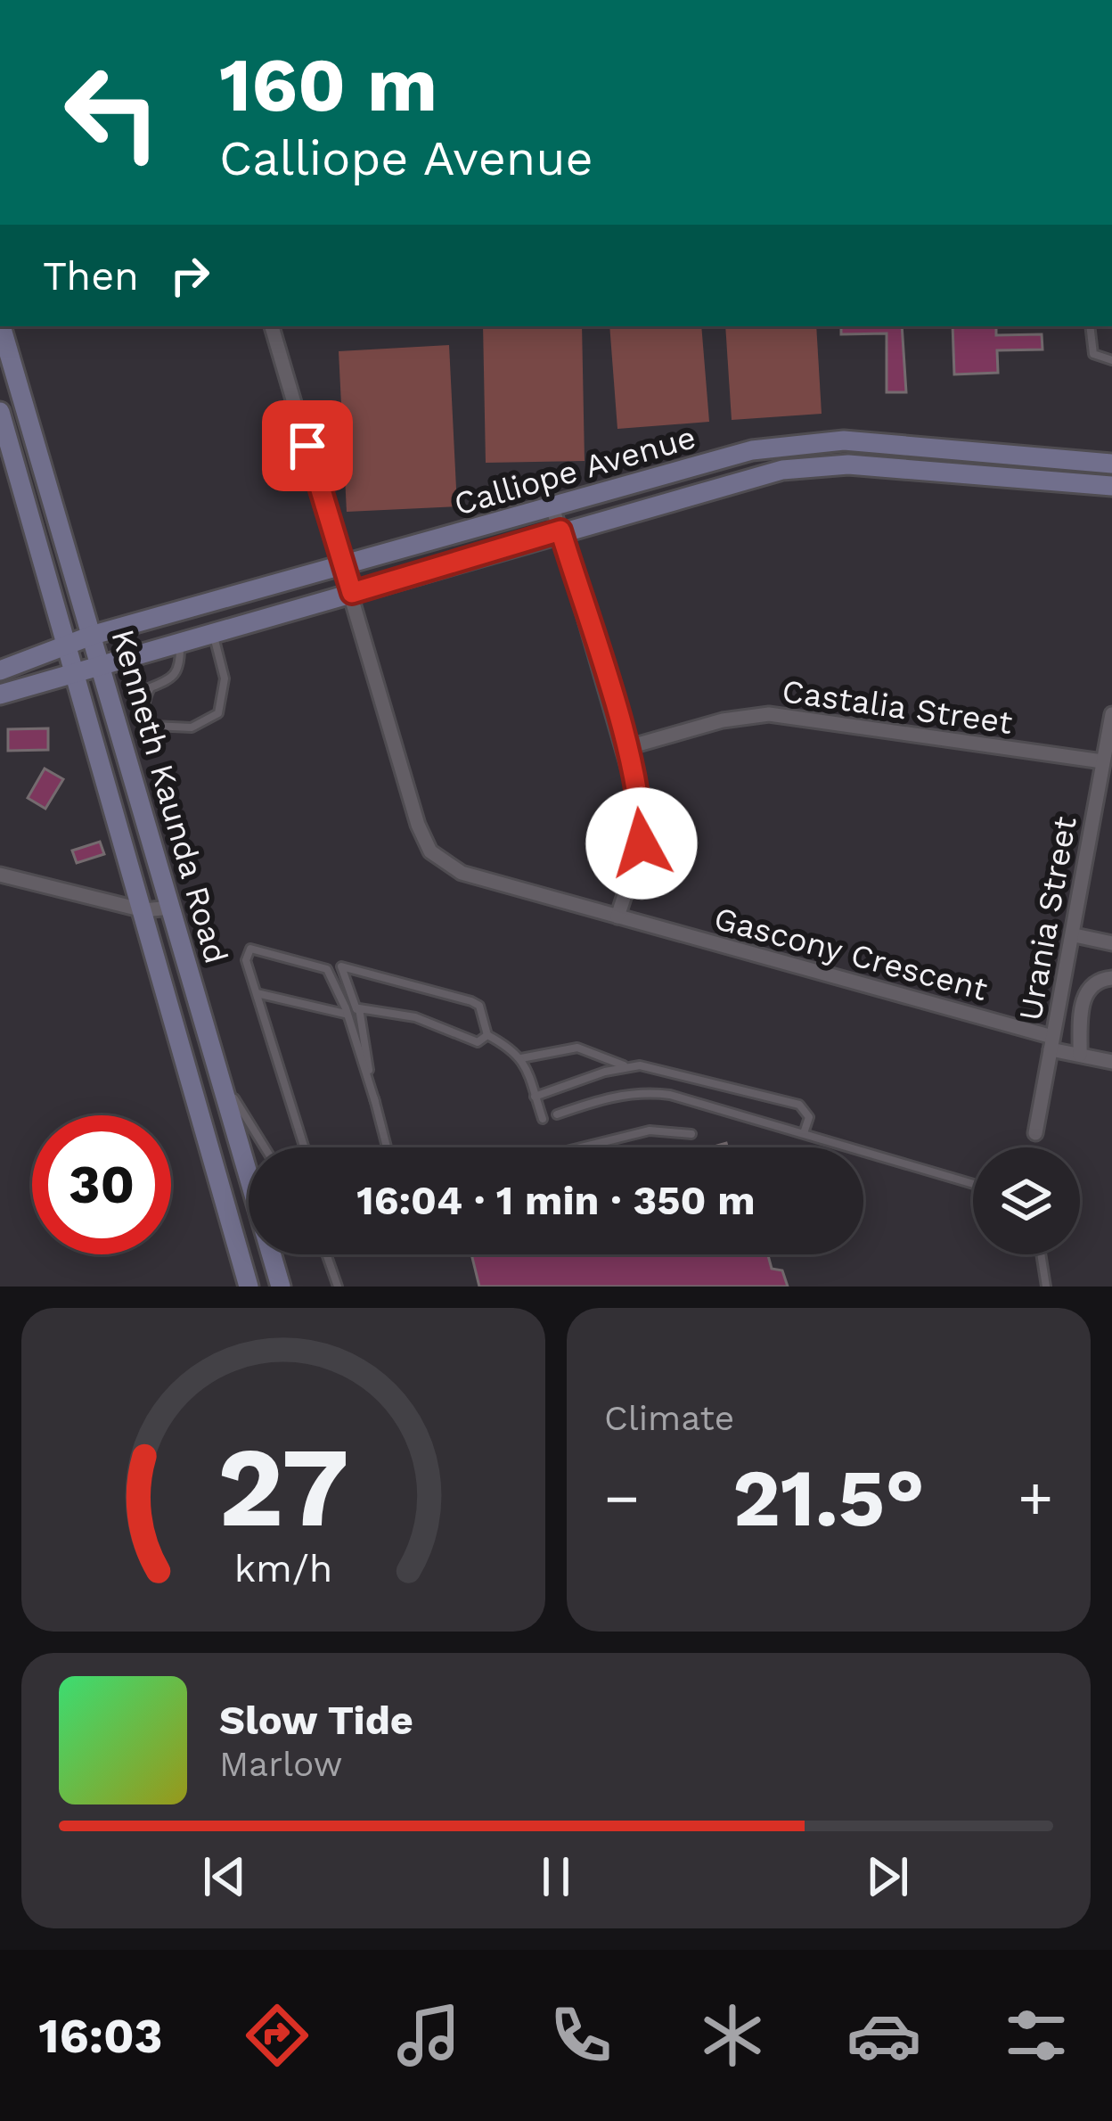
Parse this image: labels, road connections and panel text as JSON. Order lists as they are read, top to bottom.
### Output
{
  "streets": {
    "street": [
      "Calliope Avenue",
      "Castalia Street",
      "Kenneth Kaunda Road",
      "Urania Street",
      "Gascony Crescent"
    ]
  },
  "crossings": [
    ["Calliope Avenue", "Kenneth Kaunda Road"],
    ["Calliope Avenue", "Gascony Crescent"],
    ["Castalia Street", "Urania Street"],
    ["Urania Street", "Gascony Crescent"]
  ],
  "page": {
    "turn": ["160 m", "Calliope Avenue"],
    "then": "Then",
    "limit": "30",
    "trip": "16:04 · 1 min · 350 m",
    "tile": "Climate",
    "heat": ["−", "21.5°", "+"],
    "song": ["Slow Tide", "Marlow"],
    "tabs": "16:03",
    "gauge": ["27", "km/h"]
  }
}
